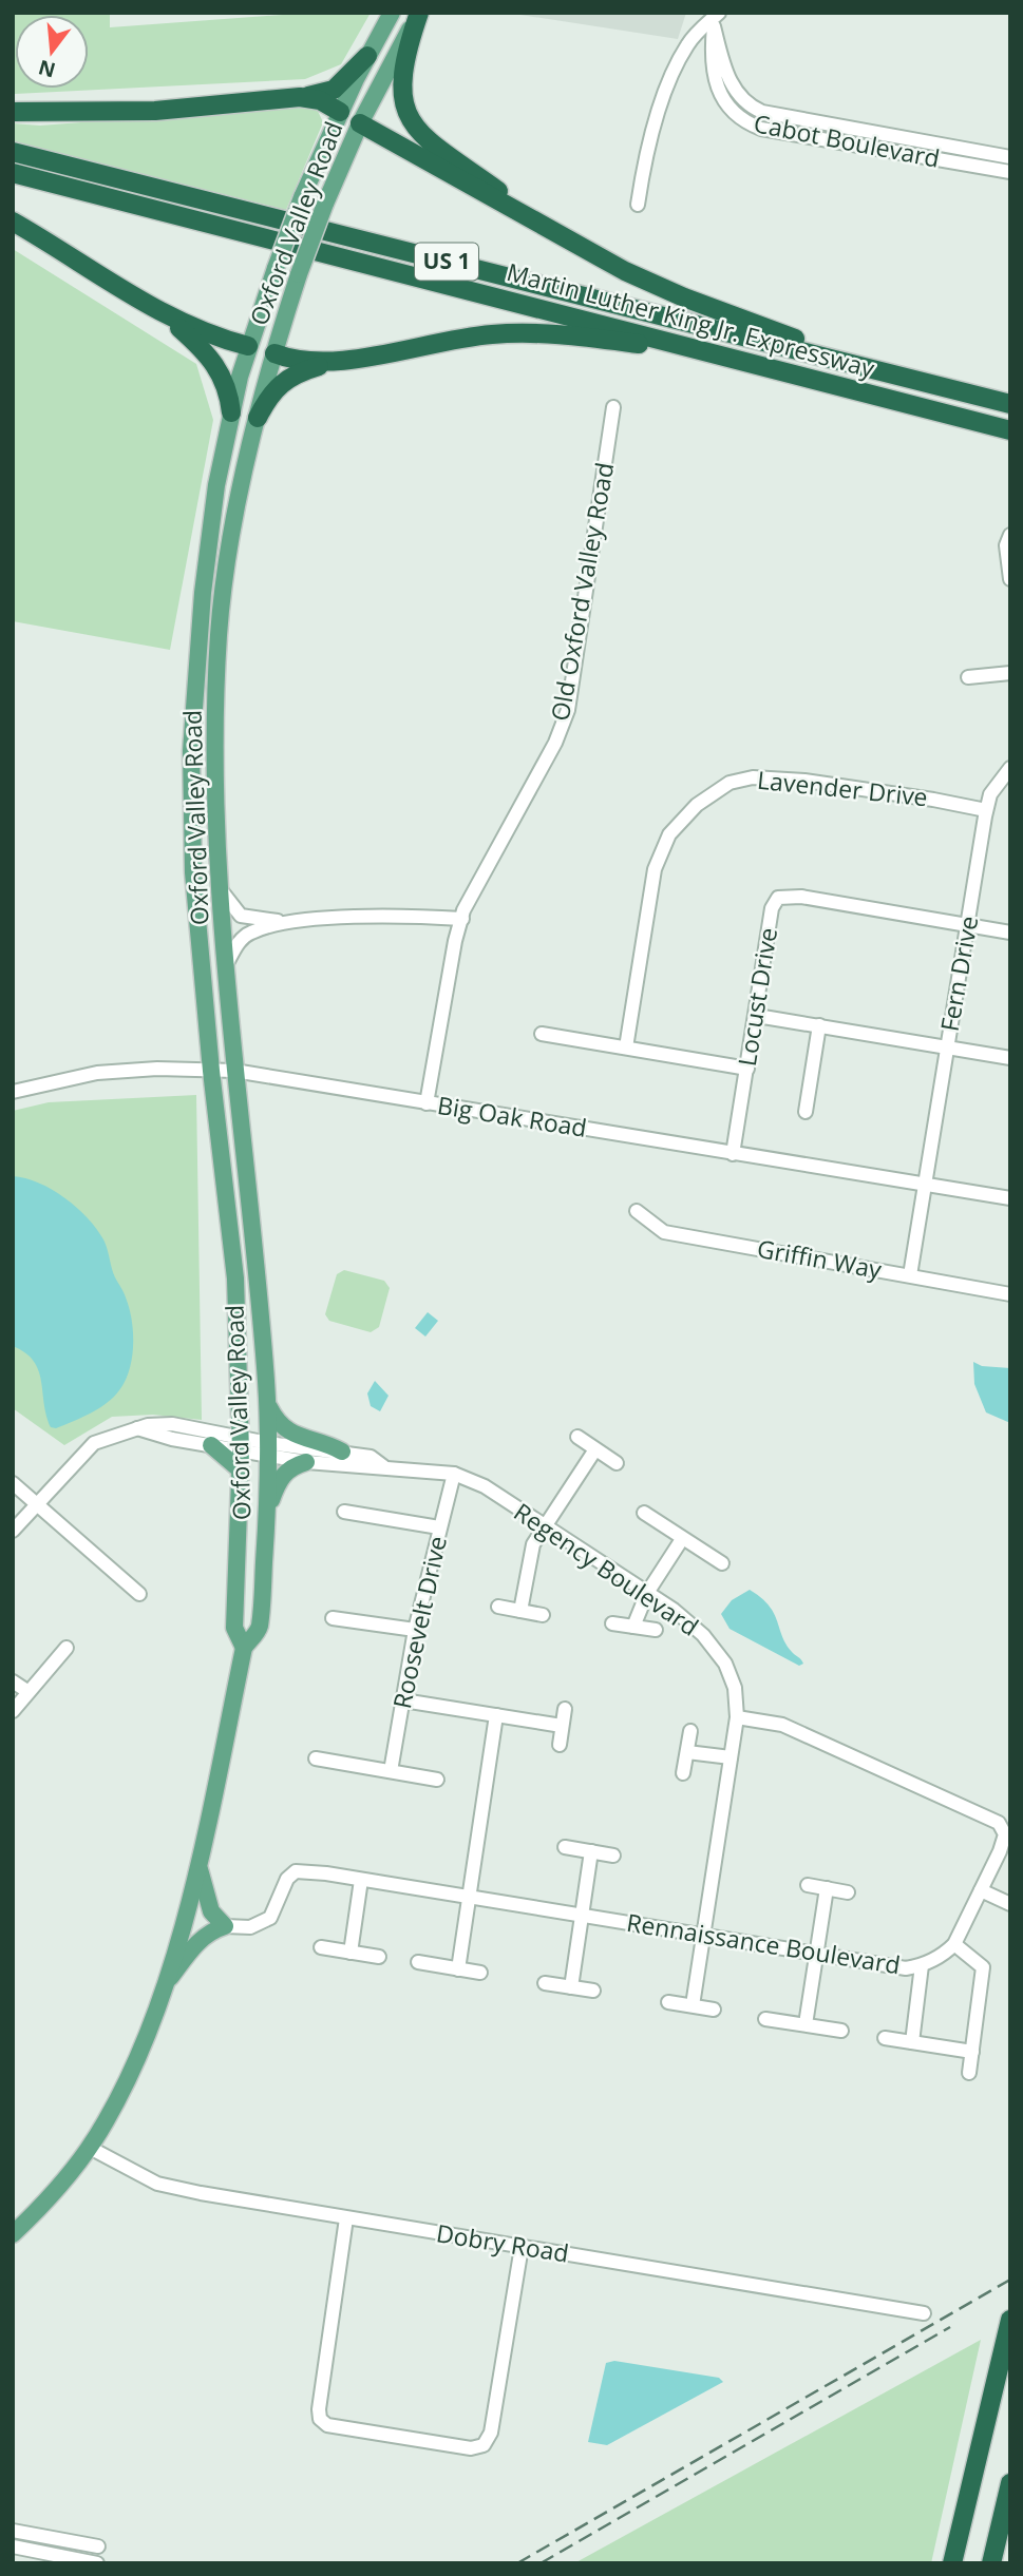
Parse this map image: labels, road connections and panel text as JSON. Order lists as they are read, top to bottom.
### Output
{
  "streets": {
    "highway": ["US 1", "Martin Luther King Jr. Expressway"],
    "main road": ["Oxford Valley Road"],
    "street": [
      "Cabot Boulevard",
      "Old Oxford Valley Road",
      "Lavender Drive",
      "Fern Drive",
      "Locust Drive",
      "Big Oak Road",
      "Griffin Way",
      "Regency Boulevard",
      "Roosevelt Drive",
      "Rennaissance Boulevard",
      "Dobry Road"
    ]
  },
  "crossings": [
    ["Oxford Valley Road", "Big Oak Road"],
    ["Oxford Valley Road", "Regency Boulevard"],
    ["Oxford Valley Road", "Dobry Road"],
    ["Old Oxford Valley Road", "Big Oak Road"],
    ["Lavender Drive", "Fern Drive"],
    ["Fern Drive", "Locust Drive"],
    ["Fern Drive", "Big Oak Road"],
    ["Fern Drive", "Griffin Way"],
    ["Locust Drive", "Big Oak Road"],
    ["Regency Boulevard", "Roosevelt Drive"],
    ["Regency Boulevard", "Rennaissance Boulevard"]
  ],
  "north": "bottom"
}
